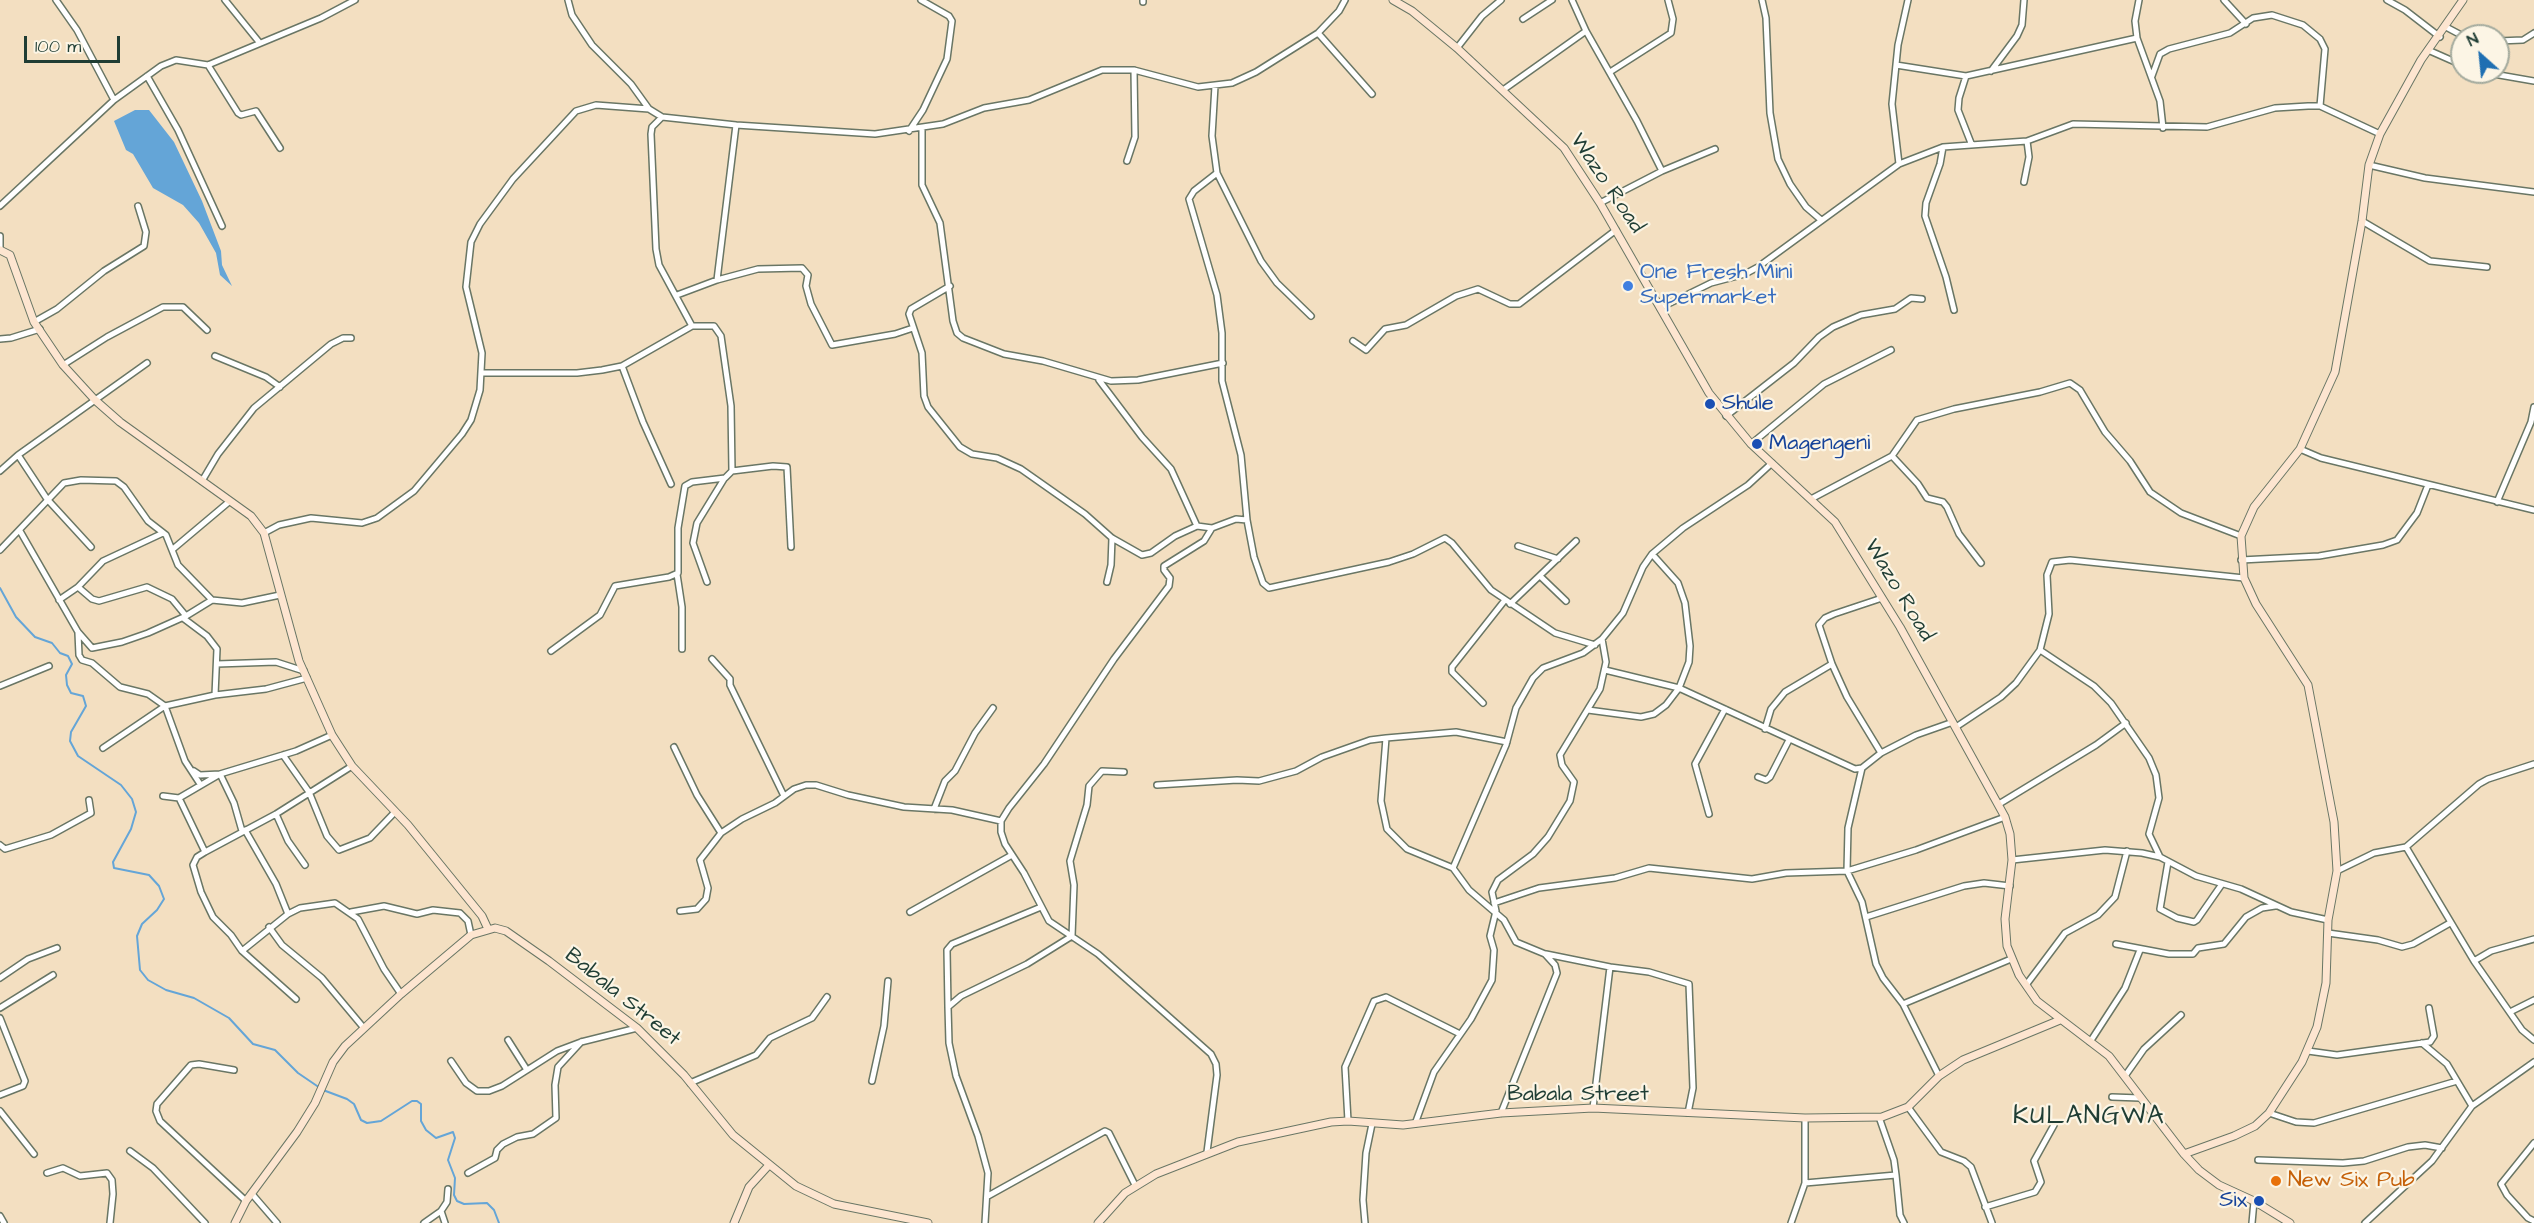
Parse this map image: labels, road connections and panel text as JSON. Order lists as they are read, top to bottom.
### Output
{
  "streets": {
    "street": ["Wazo Road", "Babala Street"]
  },
  "crossings": [
    ["Wazo Road", "Babala Street"]
  ],
  "districts": ["KULANGWA"],
  "places": [
    "One Fresh Mini Supermarket",
    "Shule",
    "Magengeni",
    "New Six Pub",
    "Six"
  ],
  "scale_bar": "100 m",
  "north": "top left"
}
